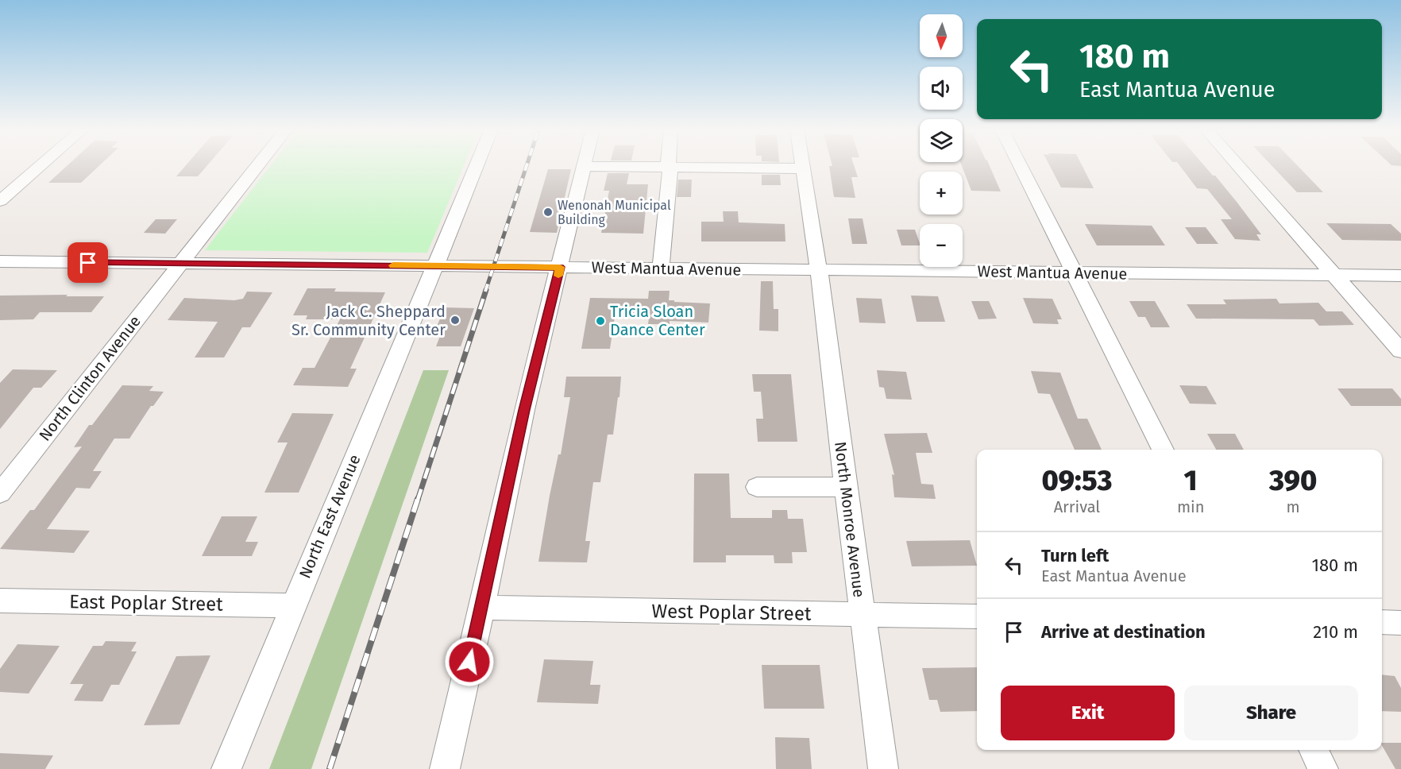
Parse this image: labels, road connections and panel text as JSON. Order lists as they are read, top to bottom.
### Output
{
  "streets": {
    "street": [
      "West Mantua Avenue",
      "North Clinton Avenue",
      "North East Avenue",
      "North Monroe Avenue",
      "East Poplar Street",
      "West Poplar Street"
    ]
  },
  "crossings": [
    ["West Mantua Avenue", "North Clinton Avenue"],
    ["West Mantua Avenue", "North East Avenue"],
    ["West Mantua Avenue", "North Monroe Avenue"],
    ["North East Avenue", "East Poplar Street"],
    ["North Monroe Avenue", "West Poplar Street"]
  ],
  "places": ["Wenonah Municipal Building", "Jack C. Sheppard Sr. Community Center", "Tricia Sloan Dance Center"],
  "north": "bottom",
  "page": {
    "map_buttons": ["+", "−"],
    "turn": ["180 m", "East Mantua Avenue"],
    "eta": [
      "09:53",
      "Arrival",
      "1",
      "min",
      "390",
      "m"
    ],
    "list": [
      {
        "name": "Turn left",
        "note": "East Mantua Avenue",
        "value": "180 m"
      },
      {
        "name": "Arrive at destination",
        "value": "210 m"
      }
    ],
    "buttons": ["Exit", "Share"]
  }
}
